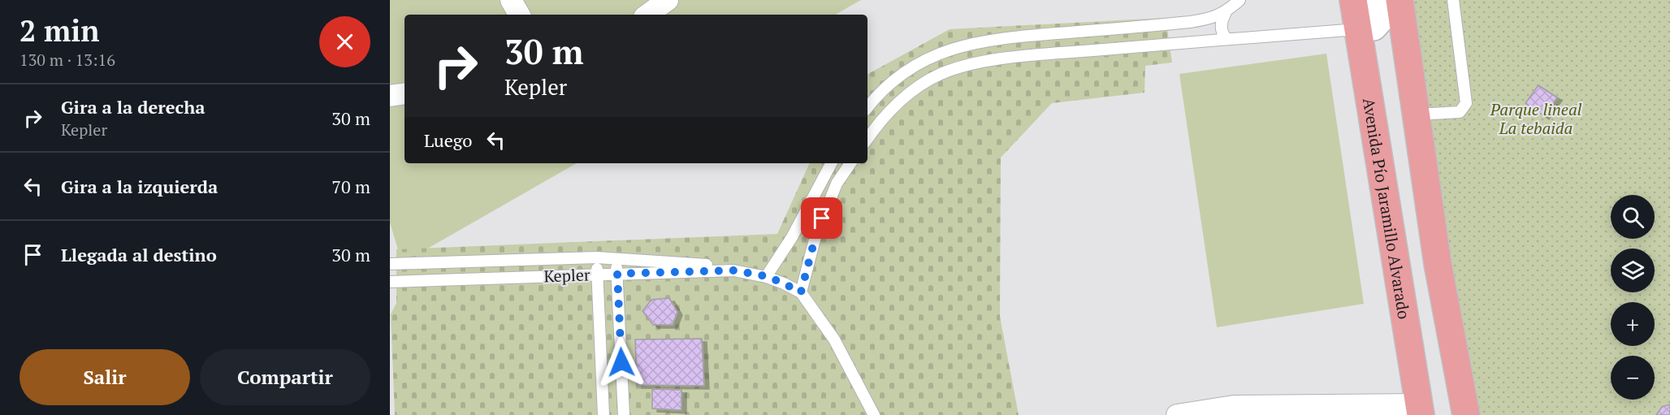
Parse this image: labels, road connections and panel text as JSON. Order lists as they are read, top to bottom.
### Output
{
  "streets": {
    "main road": ["Avenida Pío Jaramillo Alvarado"],
    "lane": ["Kepler"]
  },
  "parks": ["Parque lineal La tebaida"],
  "page": {
    "heading": ["2 min", "130 m · 13:16"],
    "turn": ["30 m", "Kepler"],
    "list": [
      {
        "name": "Gira a la derecha",
        "note": "Kepler",
        "value": "30 m"
      },
      {
        "name": "Gira a la izquierda",
        "value": "70 m"
      },
      {
        "name": "Llegada al destino",
        "value": "30 m"
      }
    ],
    "then": "Luego",
    "map_buttons": ["+", "−"],
    "buttons": ["Salir", "Compartir"]
  }
}
